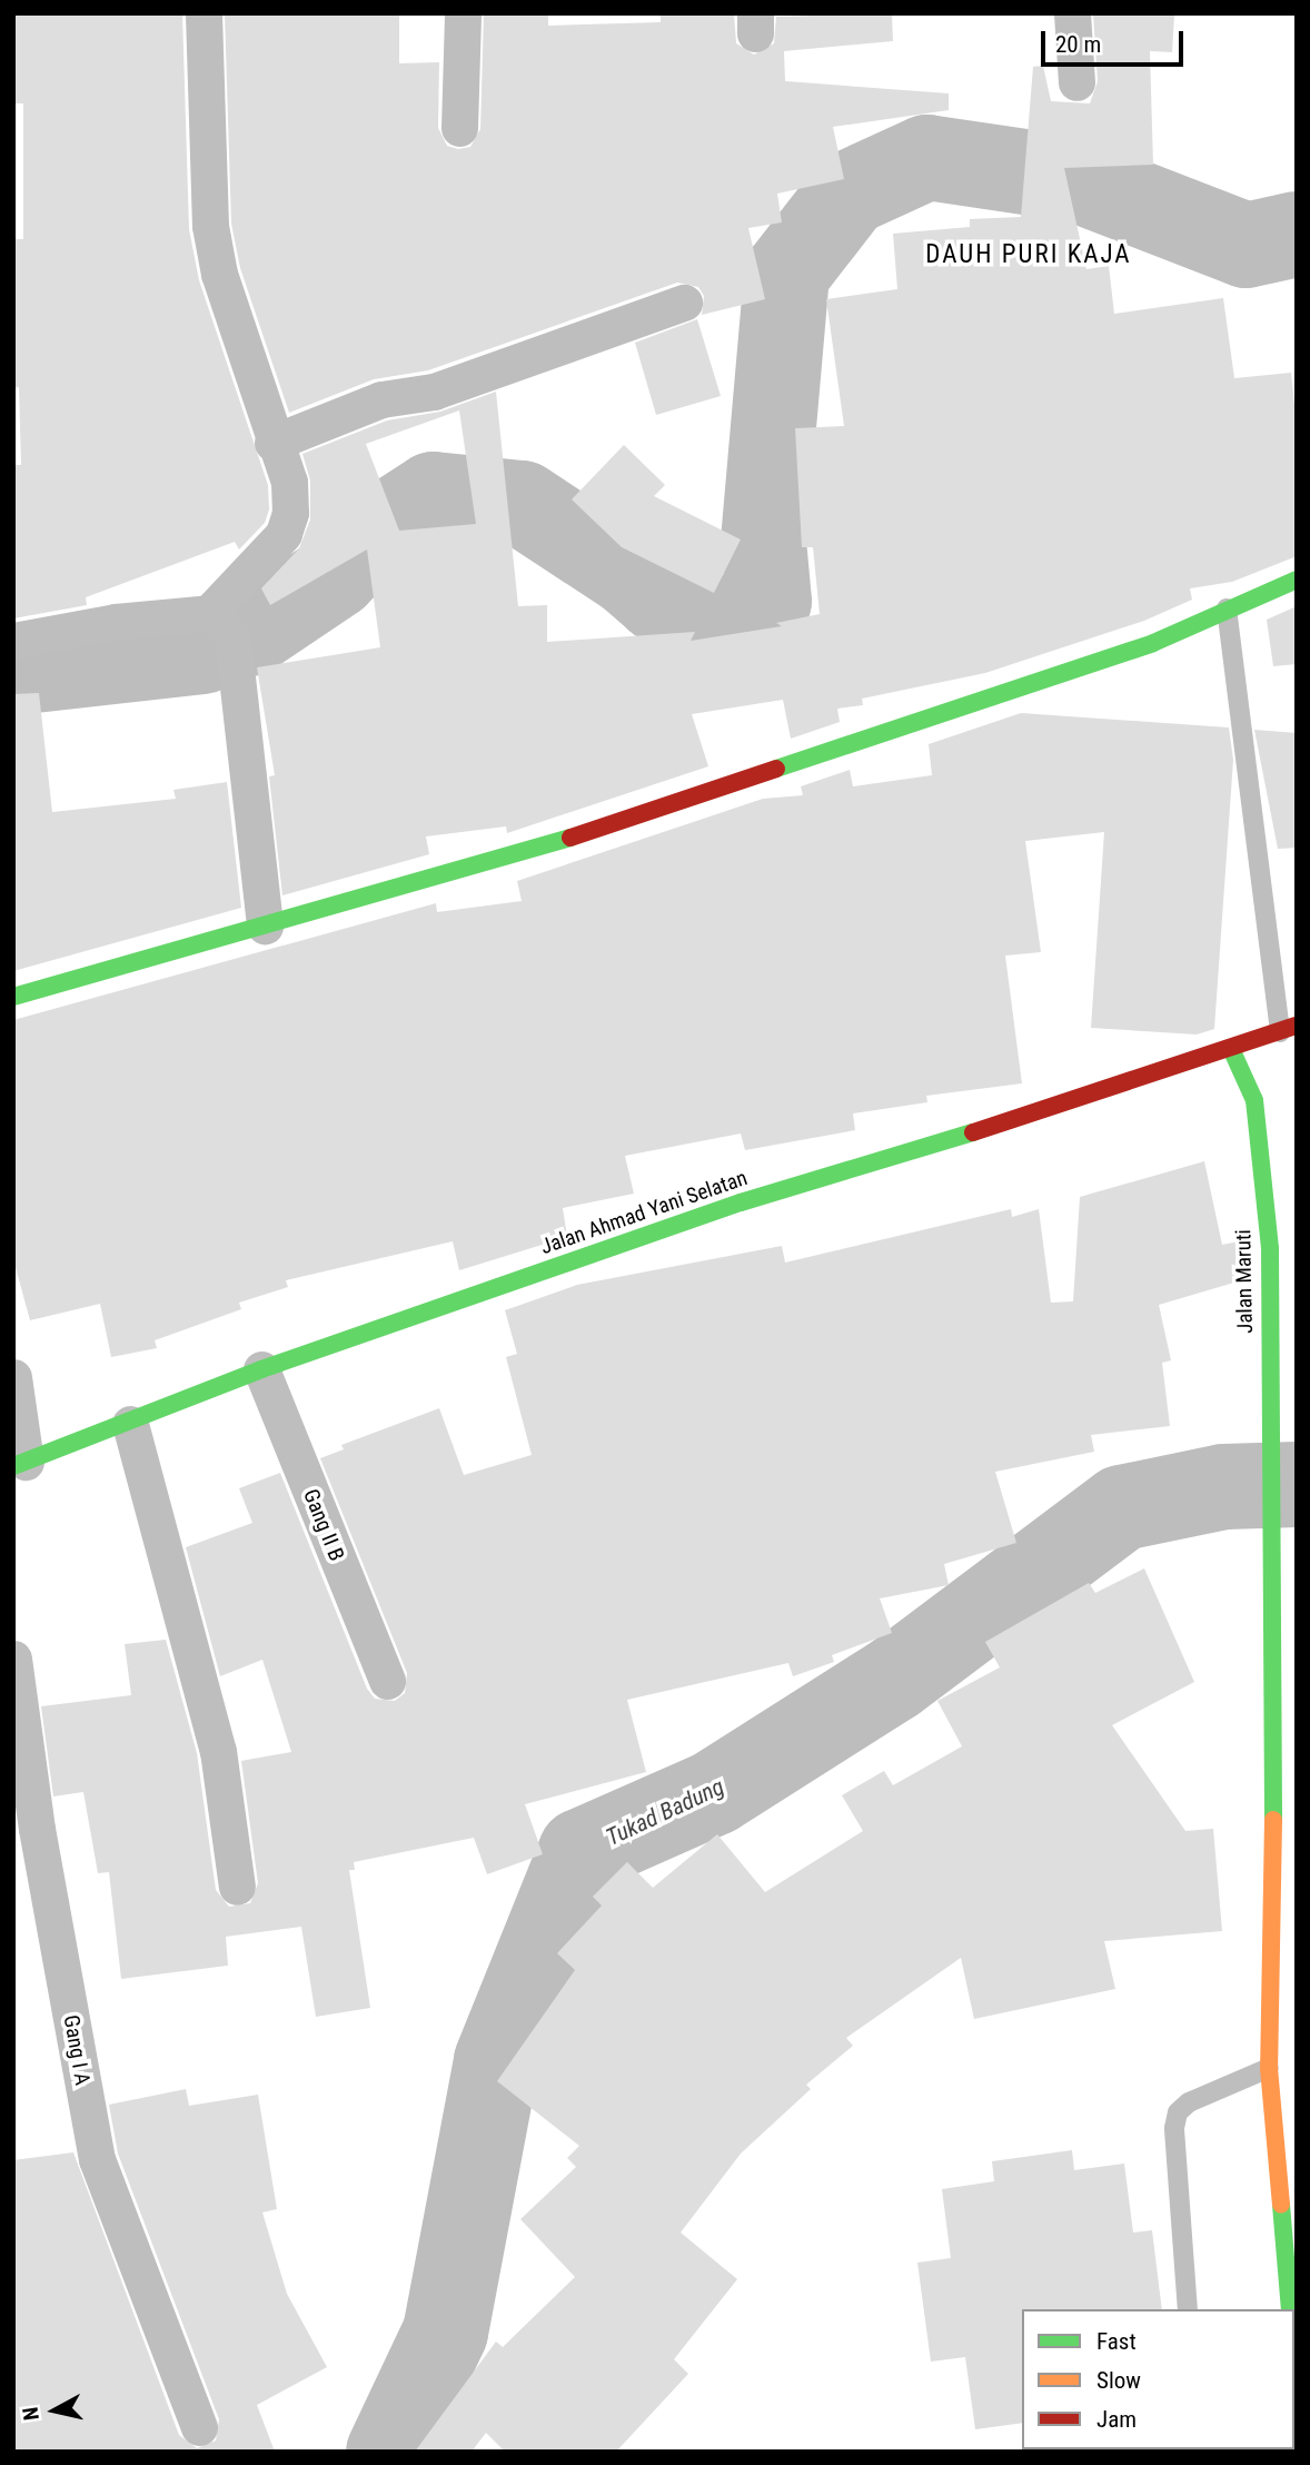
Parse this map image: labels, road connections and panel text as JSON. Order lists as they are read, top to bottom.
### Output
{
  "streets": {
    "street": [
      "Jalan Ahmad Yani Selatan",
      "Jalan Maruti",
      "Gang II B",
      "Gang I A"
    ]
  },
  "crossings": [
    ["Jalan Ahmad Yani Selatan", "Jalan Maruti"],
    ["Jalan Ahmad Yani Selatan", "Gang II B"]
  ],
  "districts": ["DAUH PURI KAJA"],
  "water": ["Tukad Badung"],
  "legend": ["Fast", "Slow", "Jam"],
  "scale_bar": "20 m",
  "north": "left"
}
